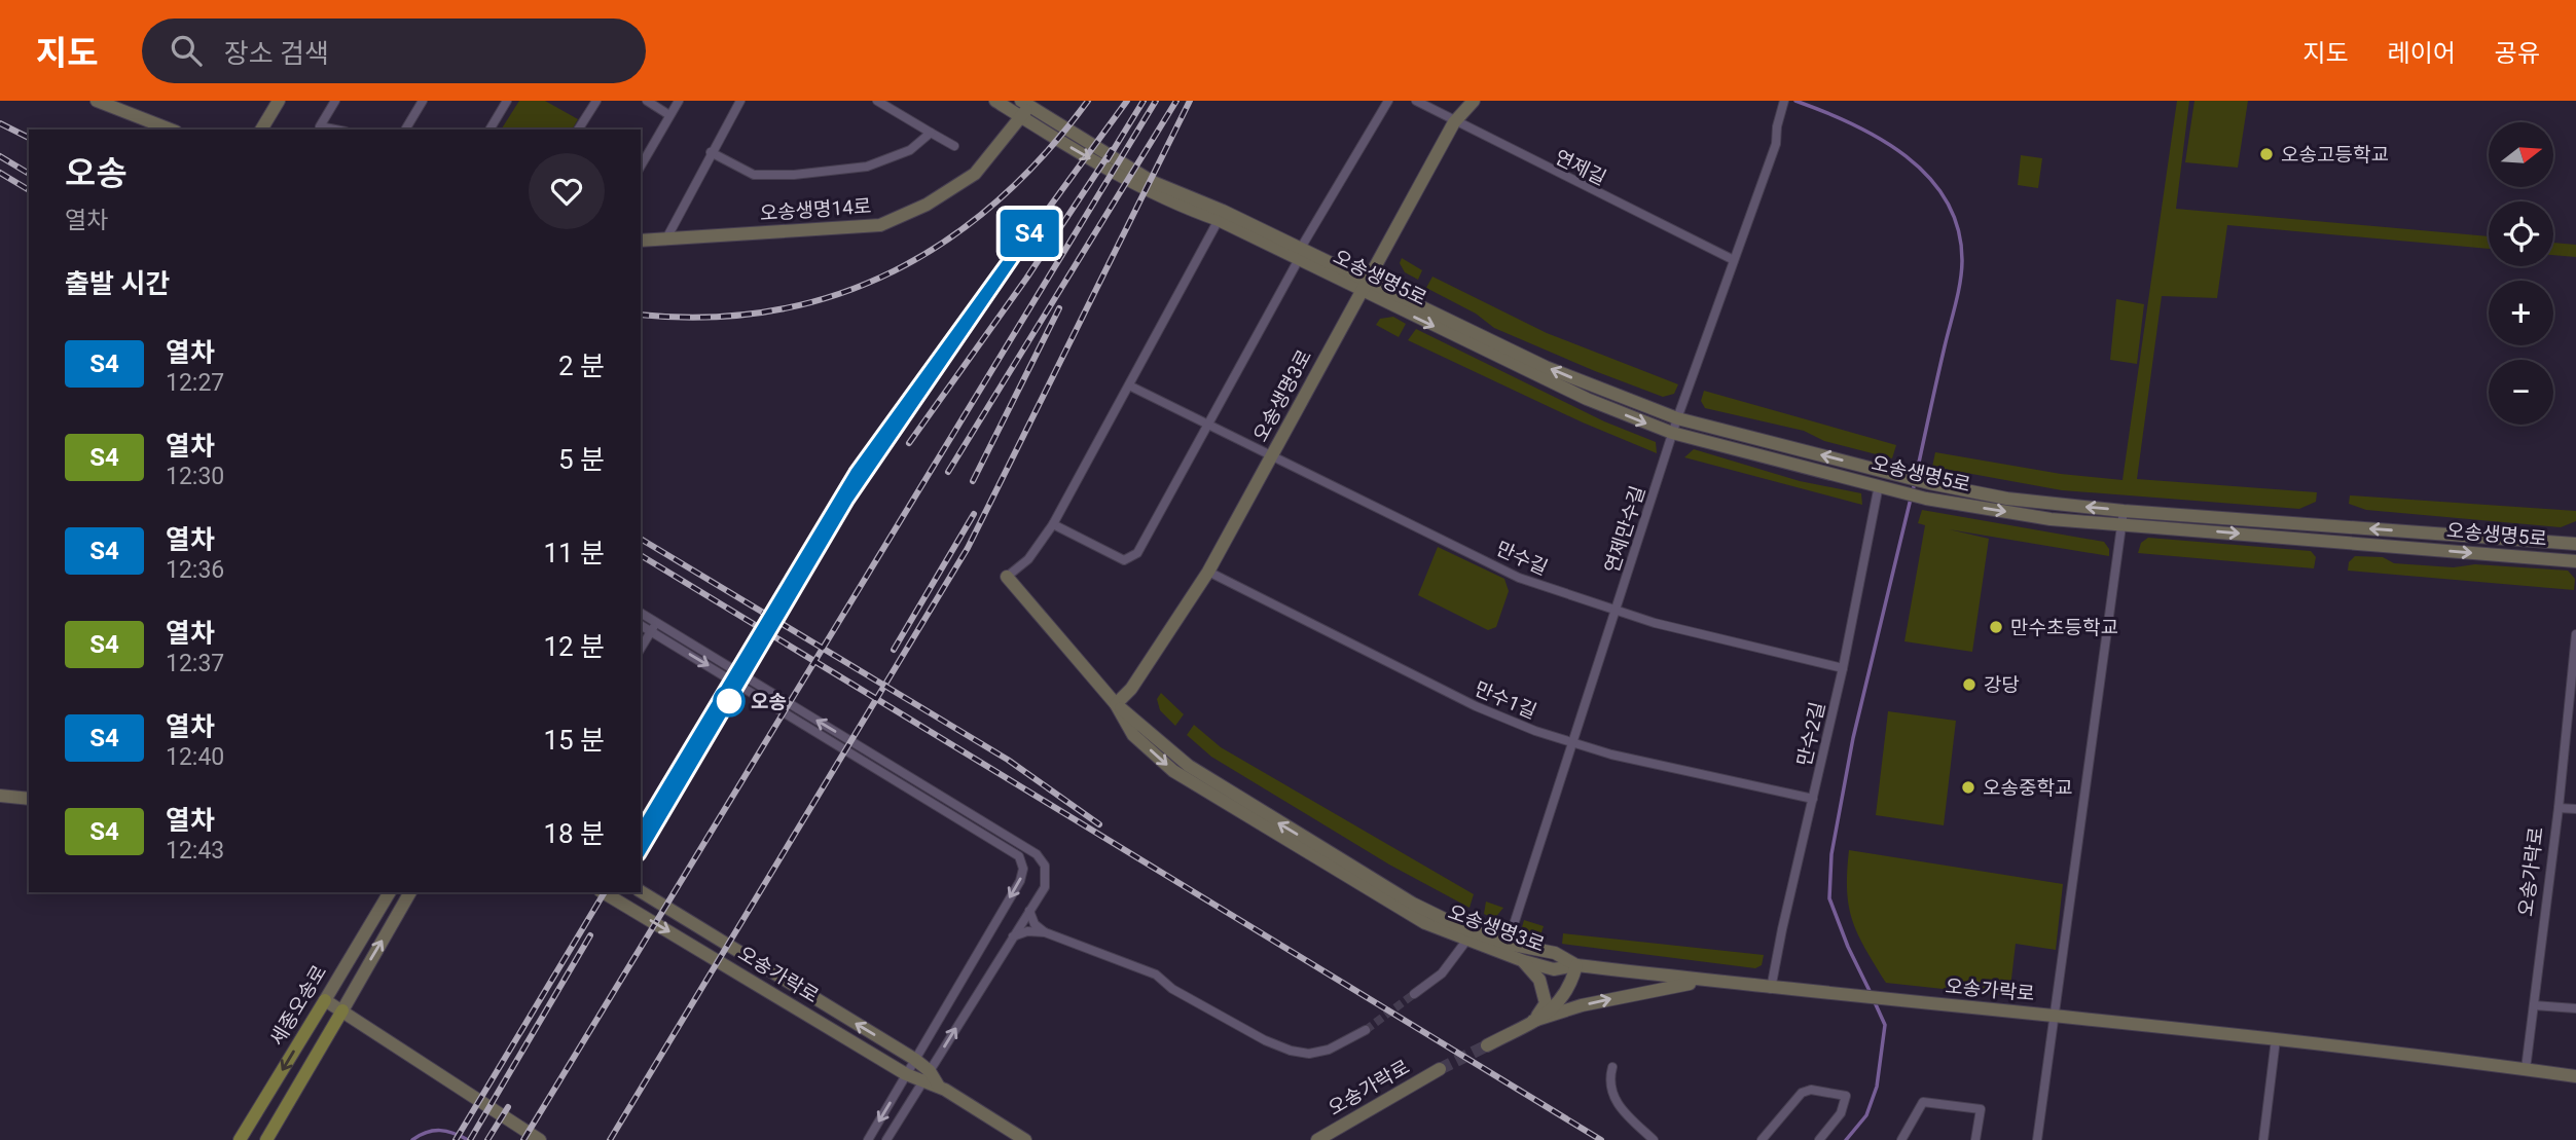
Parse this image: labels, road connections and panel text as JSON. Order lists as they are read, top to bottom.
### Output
{
  "streets": {
    "main road": ["세종오송로"],
    "street": [
      "연제길",
      "오송생명14로",
      "오송생명5로",
      "오송생명3로",
      "연제만수길",
      "만수길",
      "만수1길",
      "만수2길",
      "오송가락로"
    ]
  },
  "crossings": [
    ["연제길", "오송생명3로"],
    ["연제길", "연제만수길"],
    ["오송생명14로", "오송생명5로"],
    ["오송생명5로", "오송생명3로"],
    ["오송생명5로", "연제만수길"],
    ["오송생명5로", "만수2길"],
    ["오송생명3로", "연제만수길"],
    ["오송생명3로", "만수길"],
    ["오송생명3로", "만수1길"],
    ["오송생명3로", "오송가락로"],
    ["연제만수길", "만수길"],
    ["연제만수길", "만수1길"],
    ["만수길", "만수2길"],
    ["만수1길", "만수2길"],
    ["만수2길", "오송가락로"]
  ],
  "places": [
    "오송고등학교",
    "만수초등학교",
    "강당",
    "오송",
    "오송중학교"
  ],
  "north": "right",
  "page": {
    "header": "지도",
    "search": "장소 검색",
    "nav": ["지도", "레이어", "공유"],
    "on_map": "S4",
    "map_buttons": ["+", "−"],
    "heading": [
      ["오송", "열차"],
      "출발 시간"
    ],
    "list": [
      {
        "mark": "S4",
        "name": "열차",
        "note": "12:27",
        "value": "2 분"
      },
      {
        "mark": "S4",
        "name": "열차",
        "note": "12:30",
        "value": "5 분"
      },
      {
        "mark": "S4",
        "name": "열차",
        "note": "12:36",
        "value": "11 분"
      },
      {
        "mark": "S4",
        "name": "열차",
        "note": "12:37",
        "value": "12 분"
      },
      {
        "mark": "S4",
        "name": "열차",
        "note": "12:40",
        "value": "15 분"
      },
      {
        "mark": "S4",
        "name": "열차",
        "note": "12:43",
        "value": "18 분"
      }
    ]
  }
}
